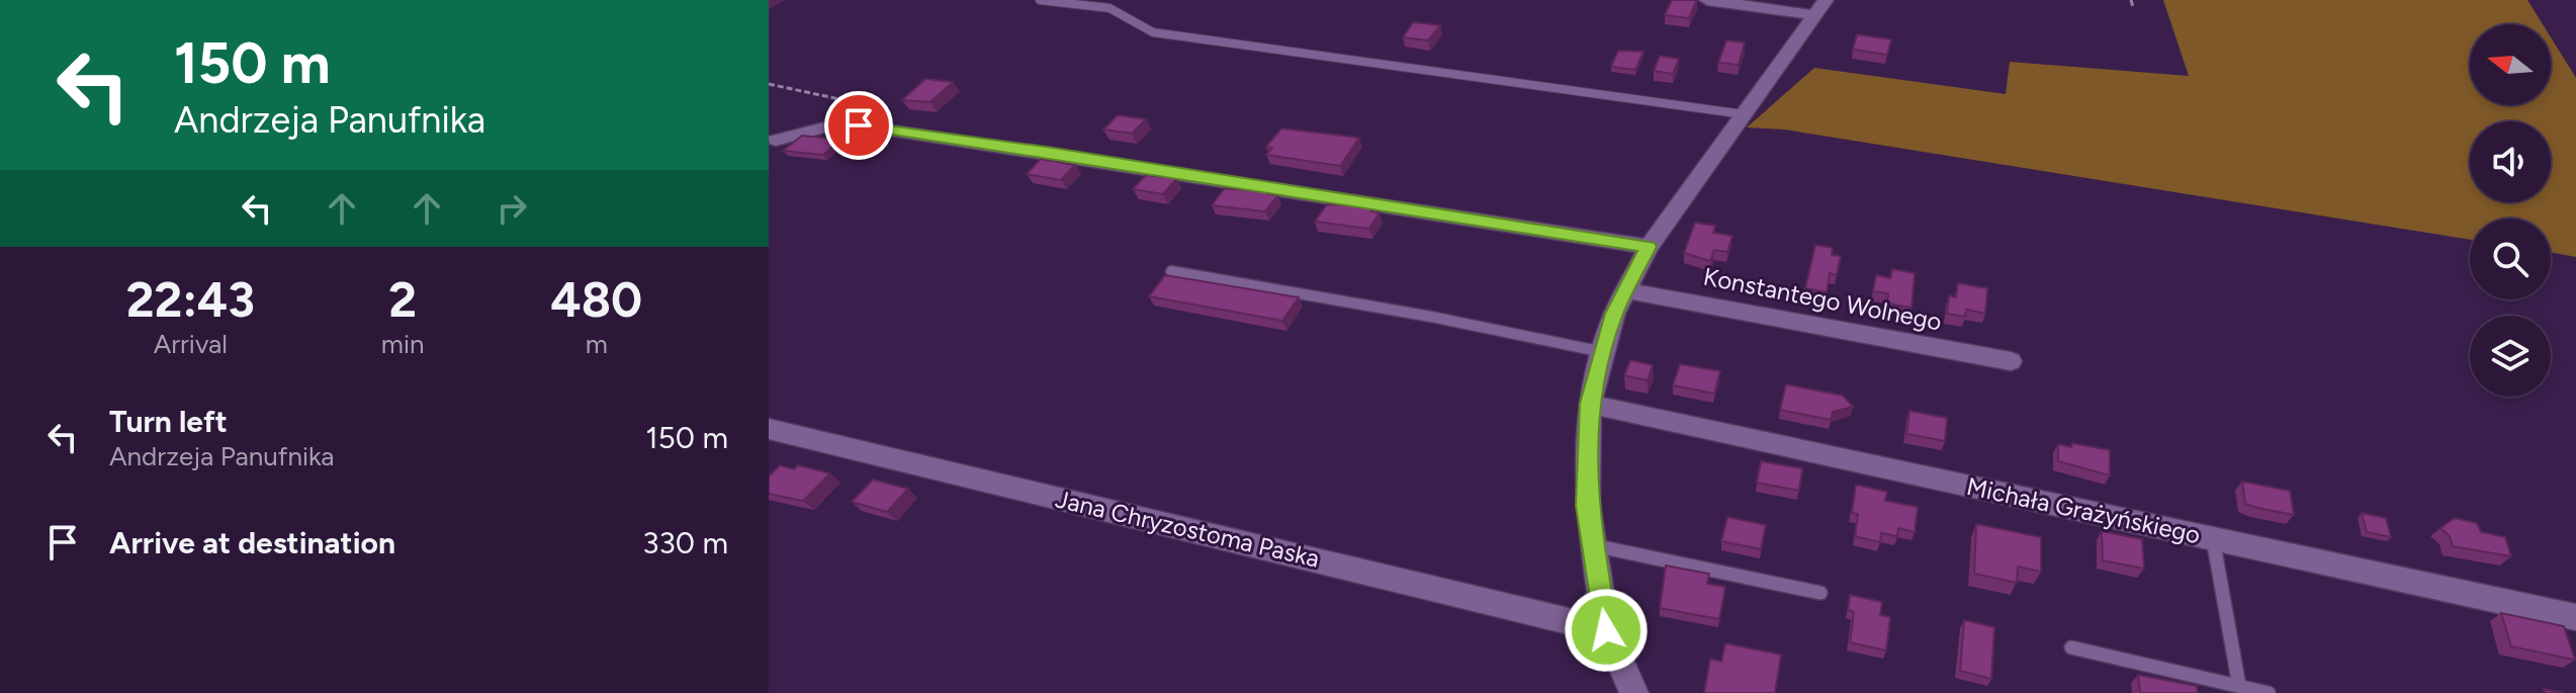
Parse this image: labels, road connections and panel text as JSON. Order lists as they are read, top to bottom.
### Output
{
  "streets": {
    "street": ["Konstantego Wolnego", "Michała Grażyńskiego", "Jana Chryzostoma Paska"]
  },
  "north": "left",
  "page": {
    "turn": ["150 m", "Andrzeja Panufnika"],
    "eta": [
      "22:43",
      "Arrival",
      "2",
      "min",
      "480",
      "m"
    ],
    "list": [
      {
        "name": "Turn left",
        "note": "Andrzeja Panufnika",
        "value": "150 m"
      },
      {
        "name": "Arrive at destination",
        "value": "330 m"
      }
    ]
  }
}
